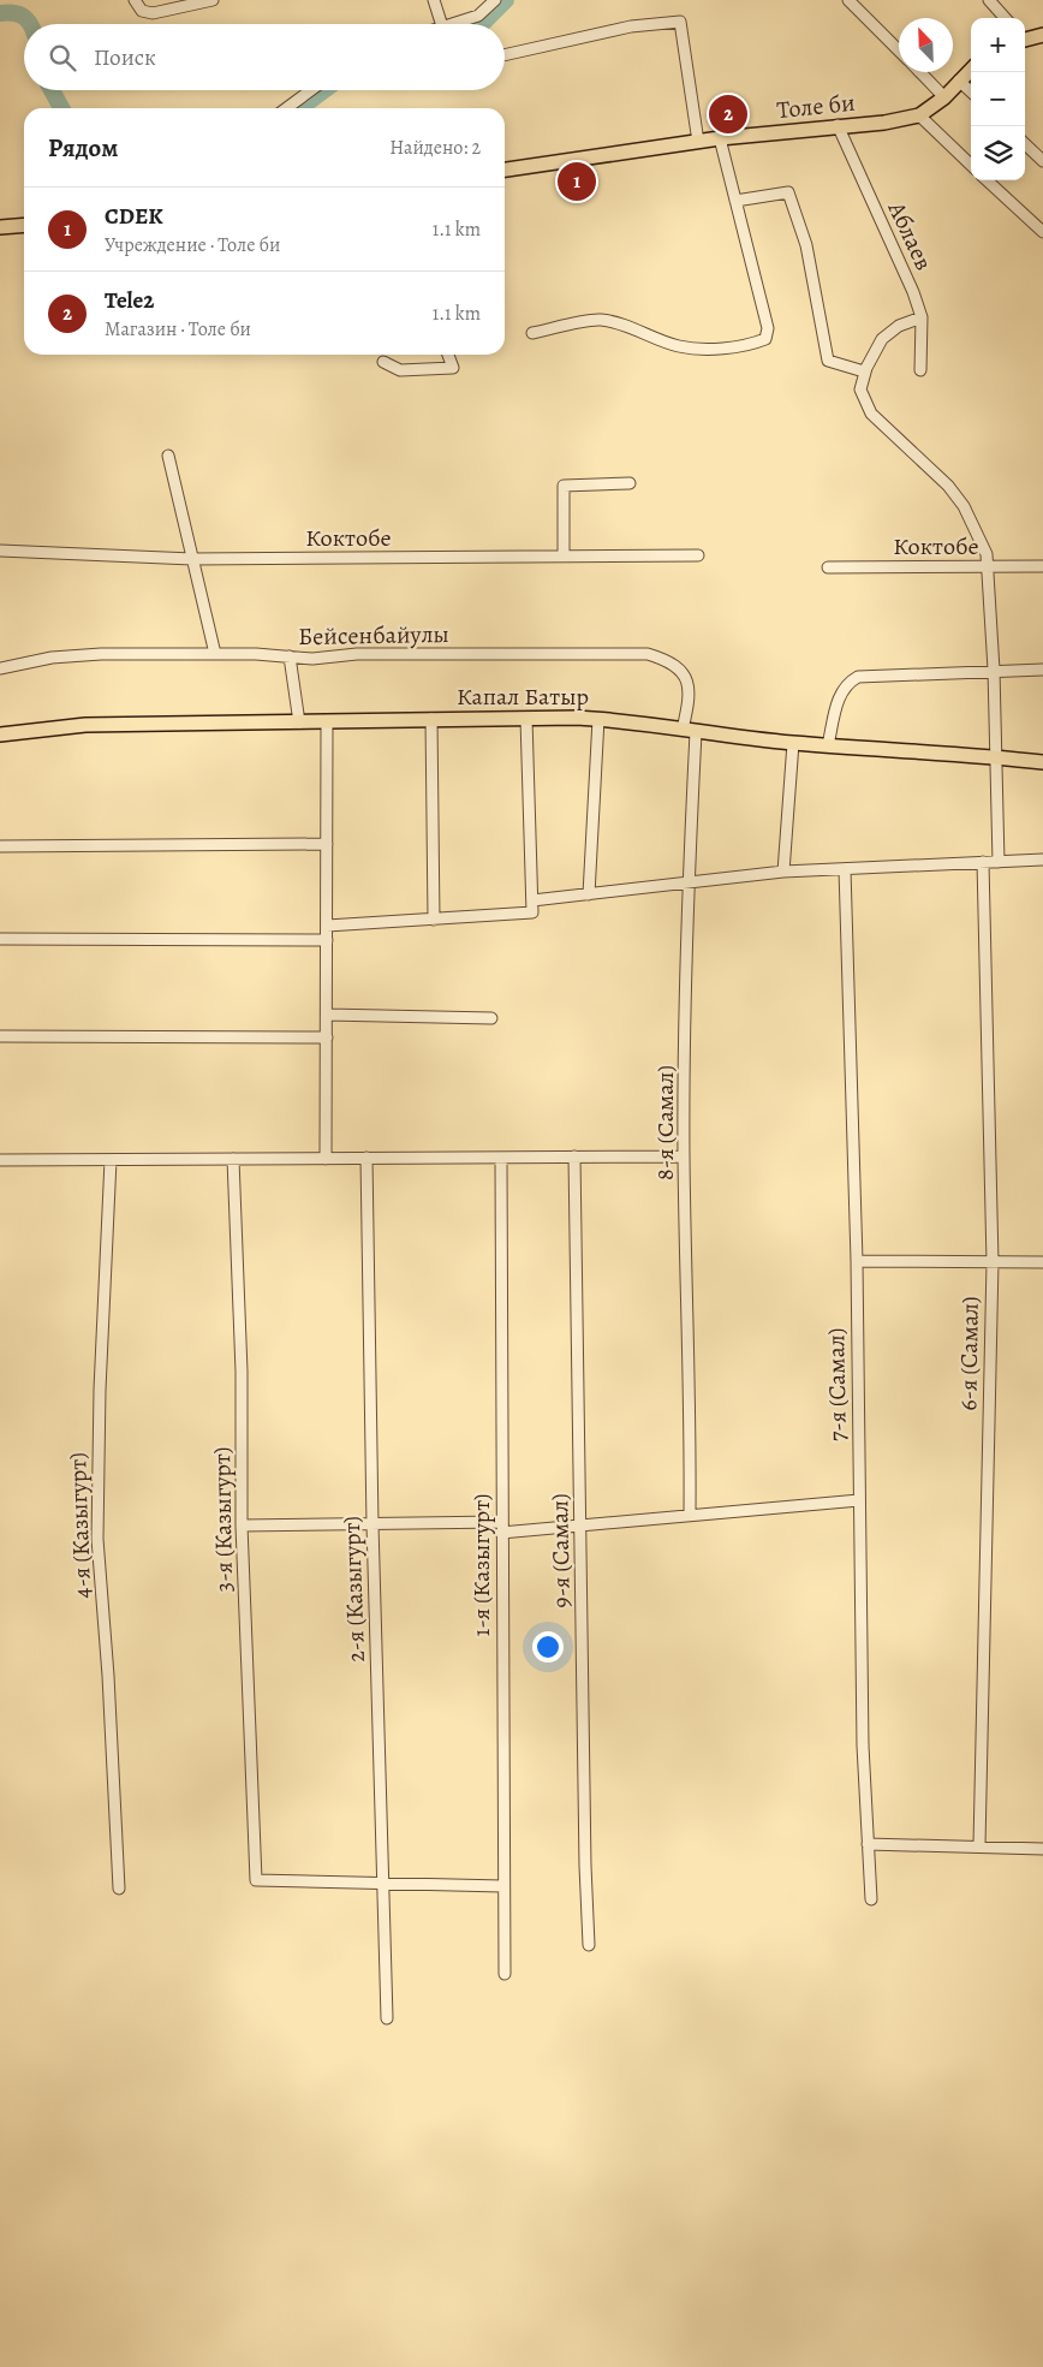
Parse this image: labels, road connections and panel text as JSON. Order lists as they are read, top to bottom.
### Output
{
  "streets": {
    "main road": ["Толе би", "Капал Батыр"],
    "street": [
      "Аблаев",
      "Коктобе",
      "Бейсенбайулы",
      "8-я (Самал)",
      "6-я (Самал)",
      "7-я (Самал)",
      "3-я (Казыгурт)",
      "4-я (Казыгурт)",
      "9-я (Самал)",
      "1-я (Казыгурт)",
      "2-я (Казыгурт)"
    ]
  },
  "crossings": [
    ["Толе би", "Аблаев"],
    ["Бейсенбайулы", "Капал Батыр"],
    ["Бейсенбайулы", "8-я (Самал)"],
    ["Капал Батыр", "8-я (Самал)"],
    ["3-я (Казыгурт)", "2-я (Казыгурт)"]
  ],
  "north": "top left",
  "page": {
    "map_buttons": ["+", "−"],
    "search": "Поиск",
    "pins": ["2", "1"],
    "heading": ["Рядом", "Найдено: 2"],
    "list": [
      {
        "mark": "1",
        "name": "CDEK",
        "note": "Учреждение · Толе би",
        "value": "1.1 km"
      },
      {
        "mark": "2",
        "name": "Tele2",
        "note": "Магазин · Толе би",
        "value": "1.1 km"
      }
    ]
  }
}
